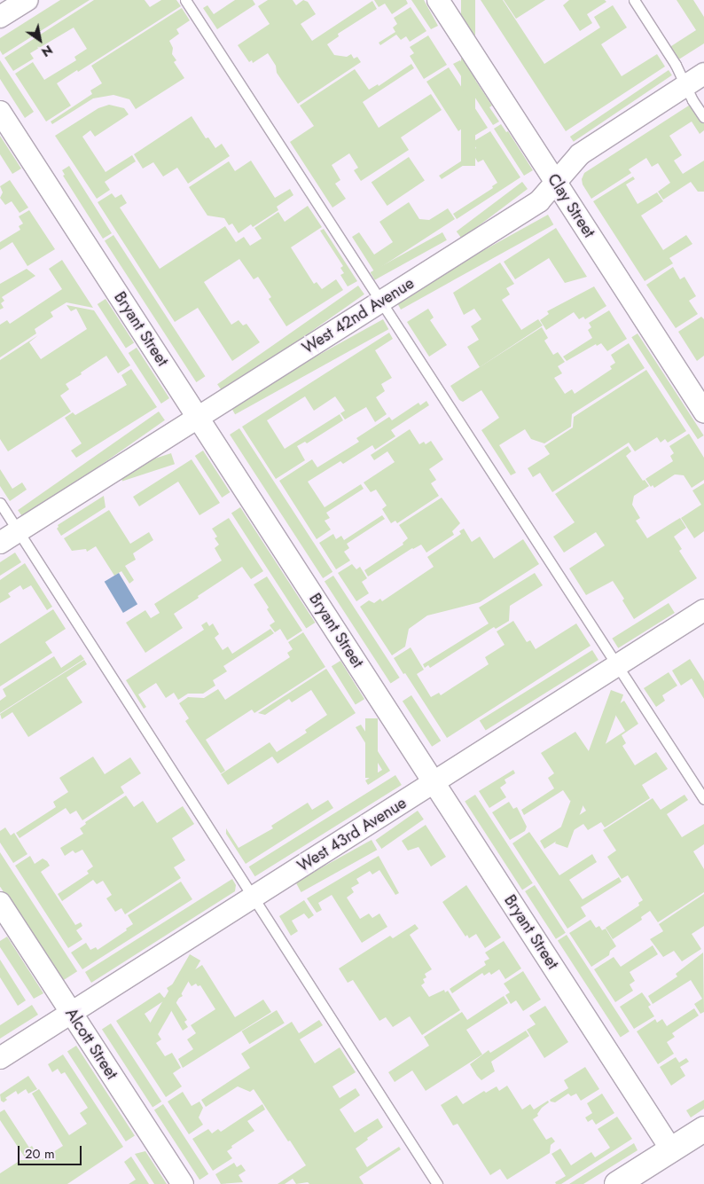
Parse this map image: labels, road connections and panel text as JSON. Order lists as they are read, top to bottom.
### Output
{
  "streets": {
    "street": [
      "Clay Street",
      "West 42nd Avenue",
      "Bryant Street",
      "West 43rd Avenue",
      "Alcott Street"
    ]
  },
  "crossings": [
    ["Clay Street", "West 42nd Avenue"],
    ["West 42nd Avenue", "Bryant Street"],
    ["Bryant Street", "West 43rd Avenue"],
    ["West 43rd Avenue", "Alcott Street"]
  ],
  "scale_bar": "20 m",
  "north": "bottom right"
}
